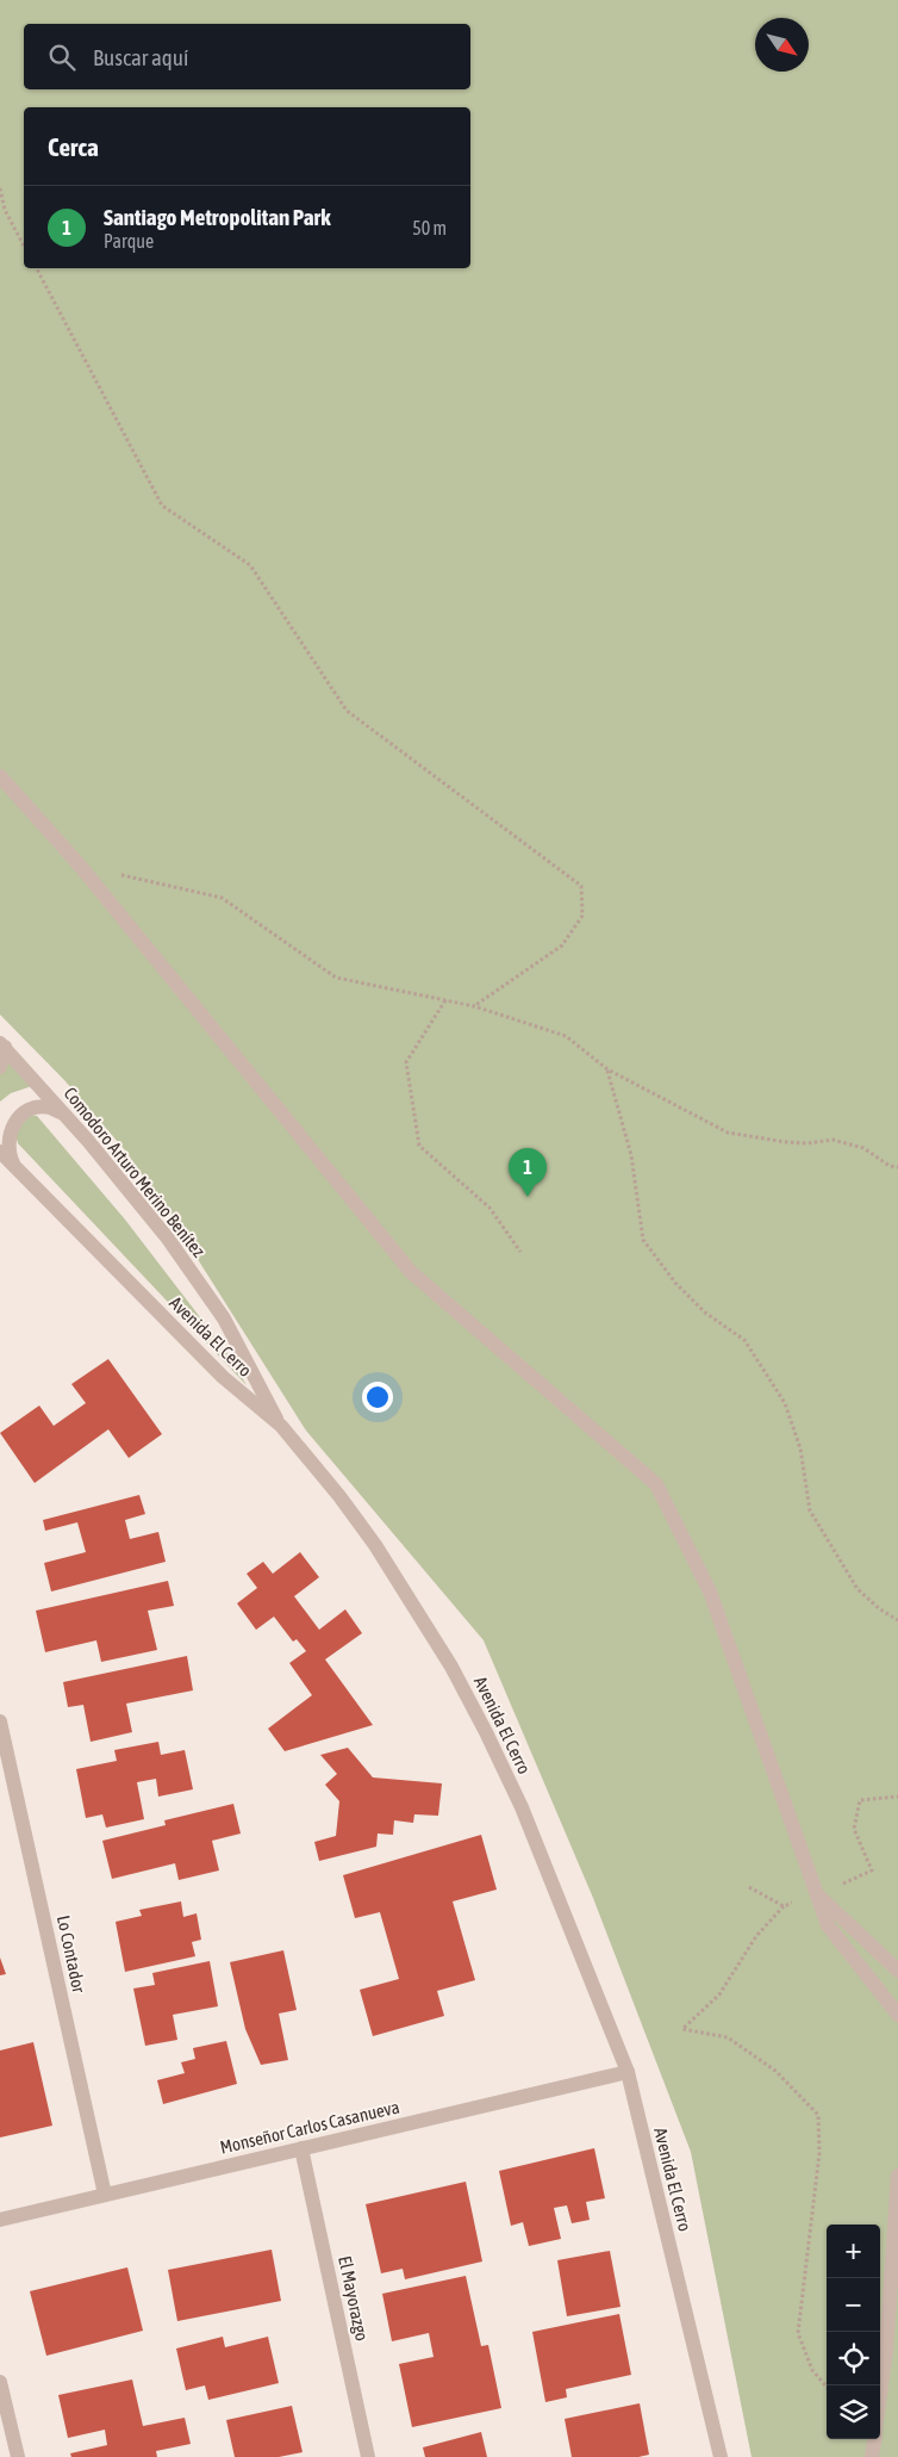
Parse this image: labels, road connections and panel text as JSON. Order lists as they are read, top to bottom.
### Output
{
  "streets": {
    "street": [
      "Comodoro Arturo Merino Benítez",
      "Avenida El Cerro",
      "Lo Contador",
      "Monseñor Carlos Casanueva",
      "El Mayorazgo"
    ]
  },
  "crossings": [
    ["Comodoro Arturo Merino Benítez", "Avenida El Cerro"],
    ["Avenida El Cerro", "Monseñor Carlos Casanueva"],
    ["Lo Contador", "Monseñor Carlos Casanueva"],
    ["Monseñor Carlos Casanueva", "El Mayorazgo"]
  ],
  "north": "bottom right",
  "page": {
    "search": "Buscar aquí",
    "heading": "Cerca",
    "list": [
      {
        "mark": "1",
        "name": "Santiago Metropolitan Park",
        "note": "Parque",
        "value": "50 m"
      }
    ],
    "pins": "1",
    "map_buttons": ["+", "−"]
  }
}
